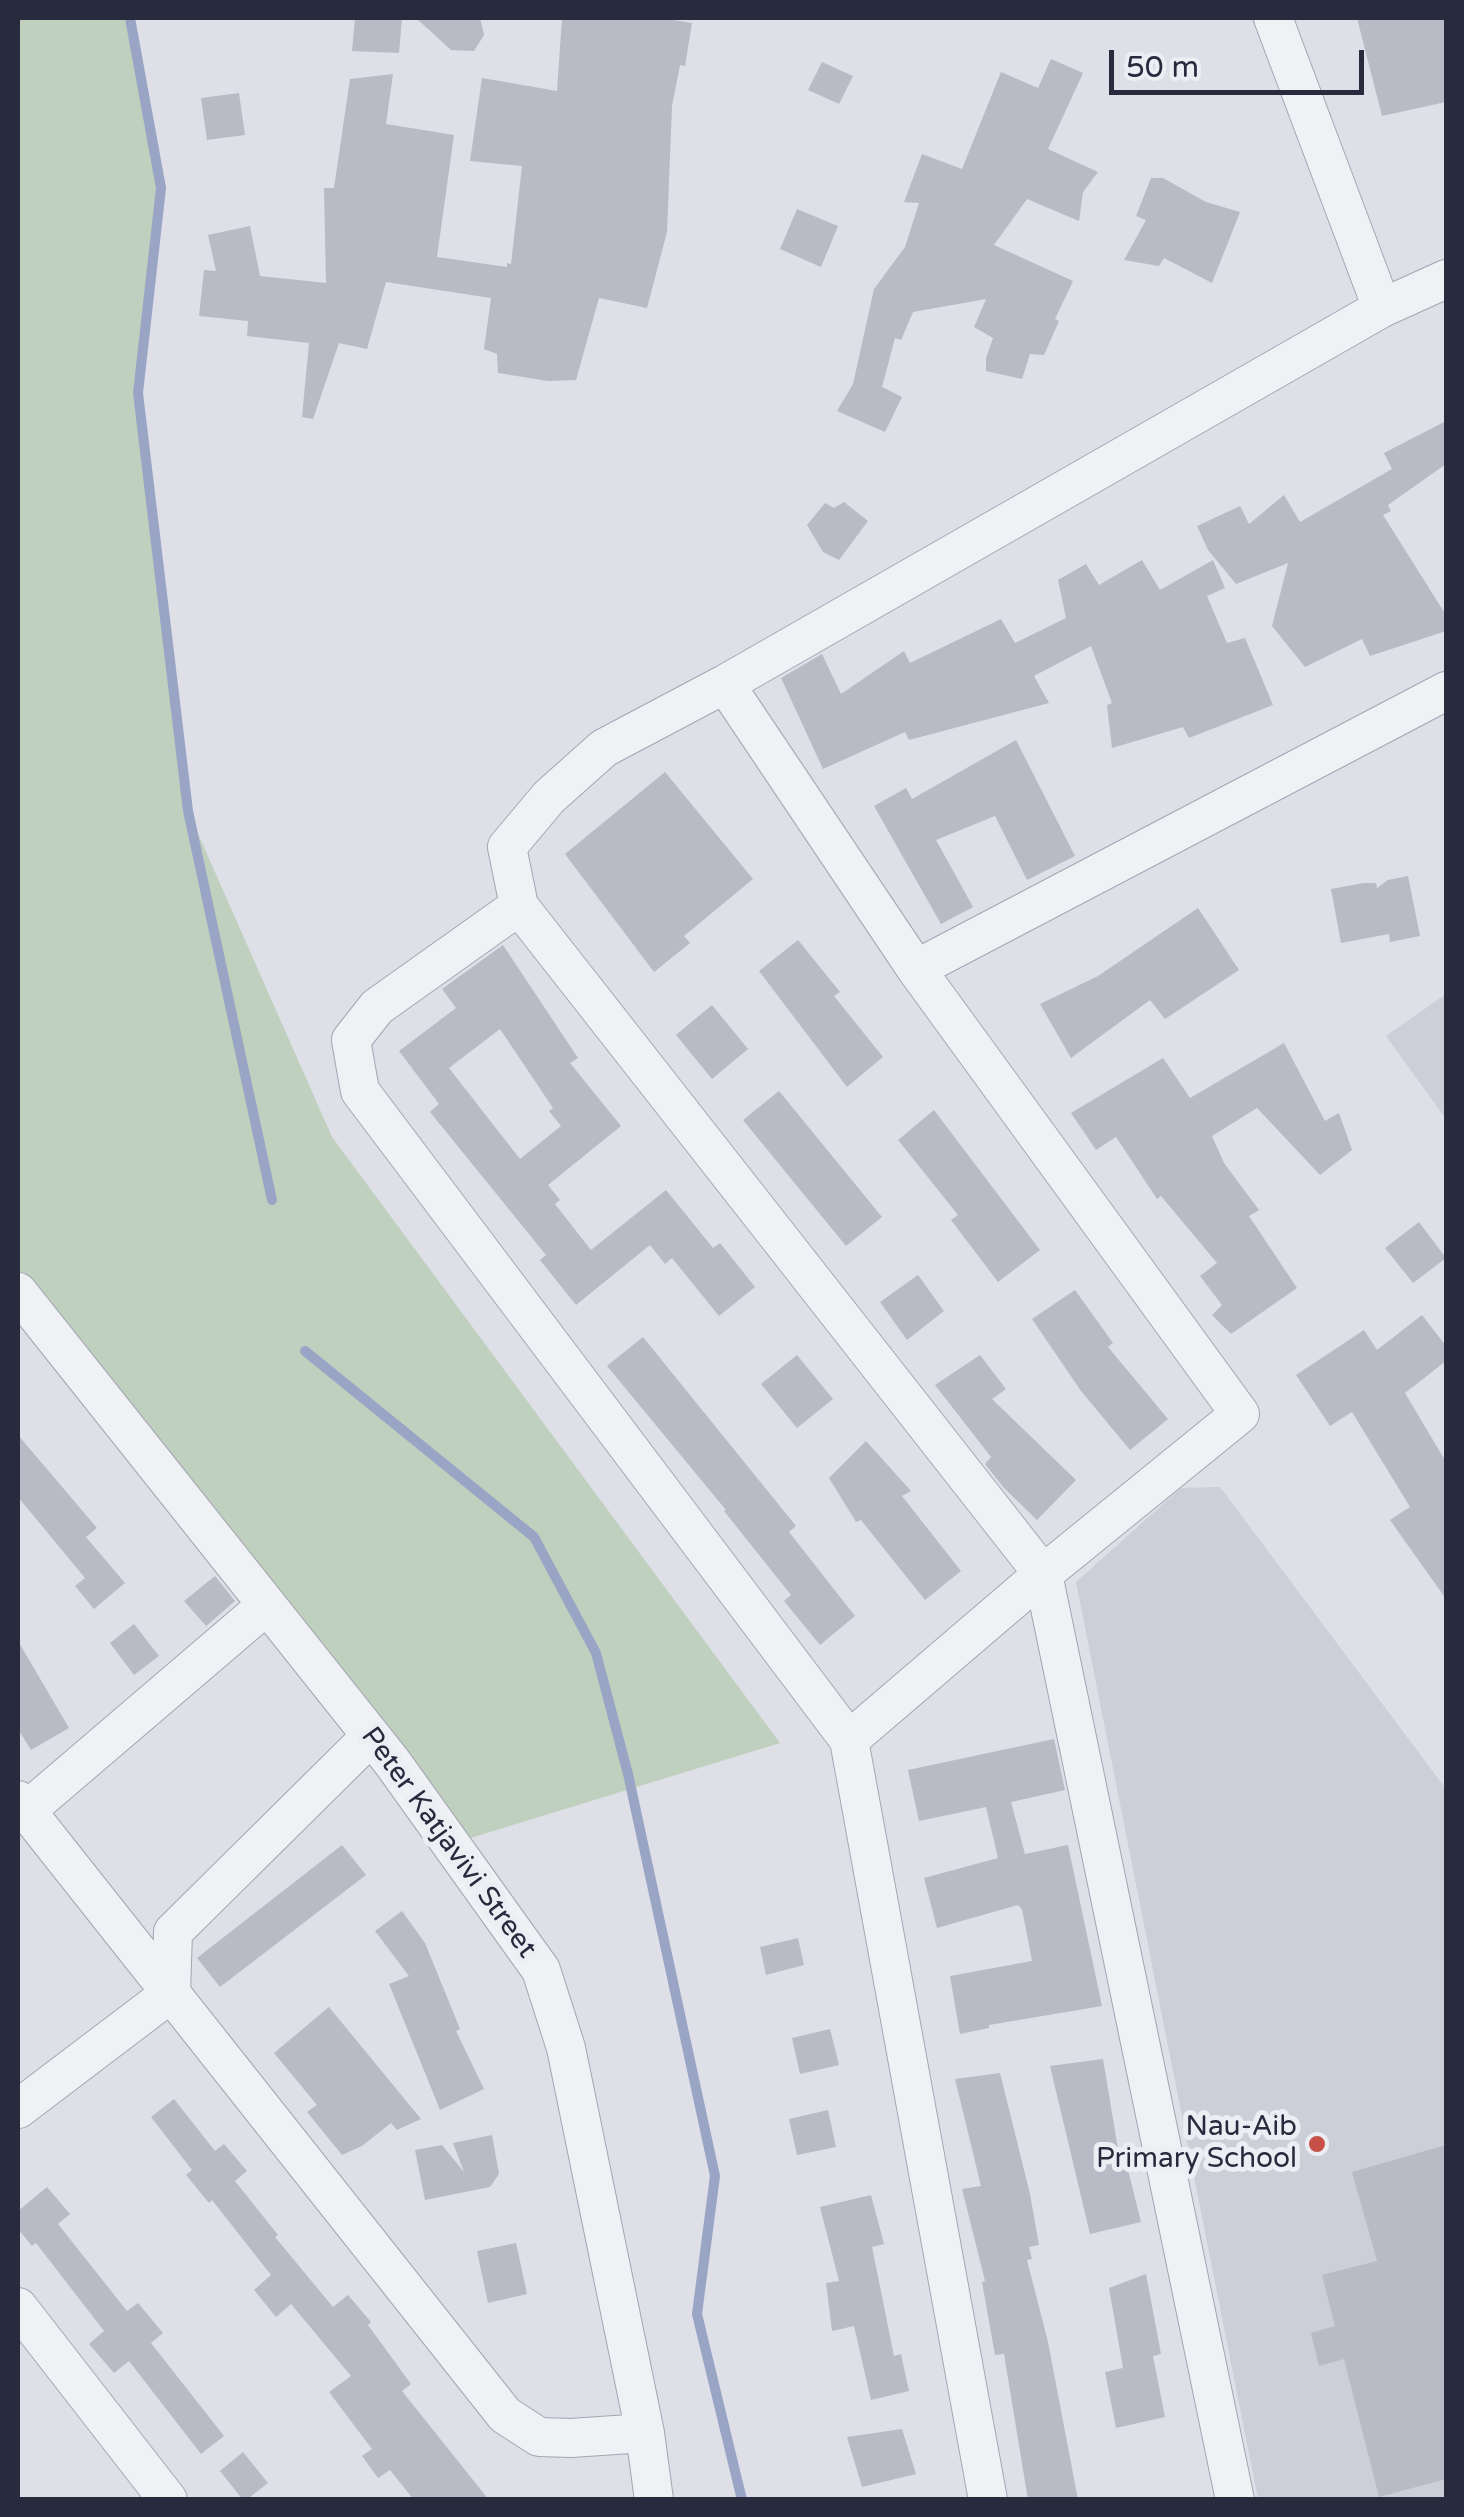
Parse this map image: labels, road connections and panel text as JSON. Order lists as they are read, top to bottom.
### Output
{
  "streets": {
    "street": ["Peter Katjavivi Street"]
  },
  "places": ["Nau-Aib Primary School"],
  "scale_bar": "50 m"
}
